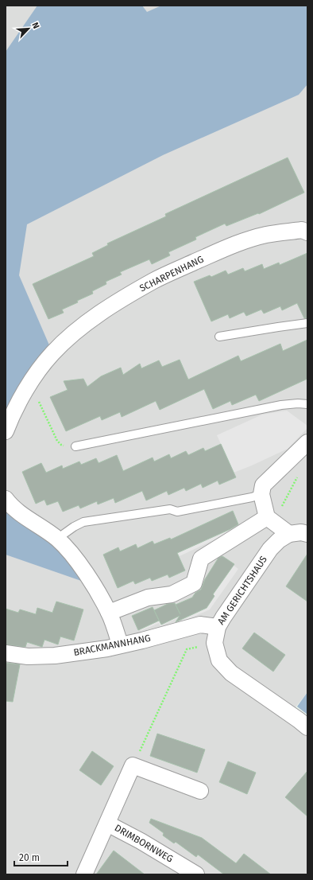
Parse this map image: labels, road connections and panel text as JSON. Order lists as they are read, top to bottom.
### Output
{
  "streets": {
    "street": [
      "SCHARPENHANG",
      "AM GERICHTSHAUS",
      "BRACKMANNHANG",
      "DRIMBORNWEG"
    ]
  },
  "crossings": [
    ["AM GERICHTSHAUS", "BRACKMANNHANG"]
  ],
  "scale_bar": "20 m",
  "north": "top right"
}
